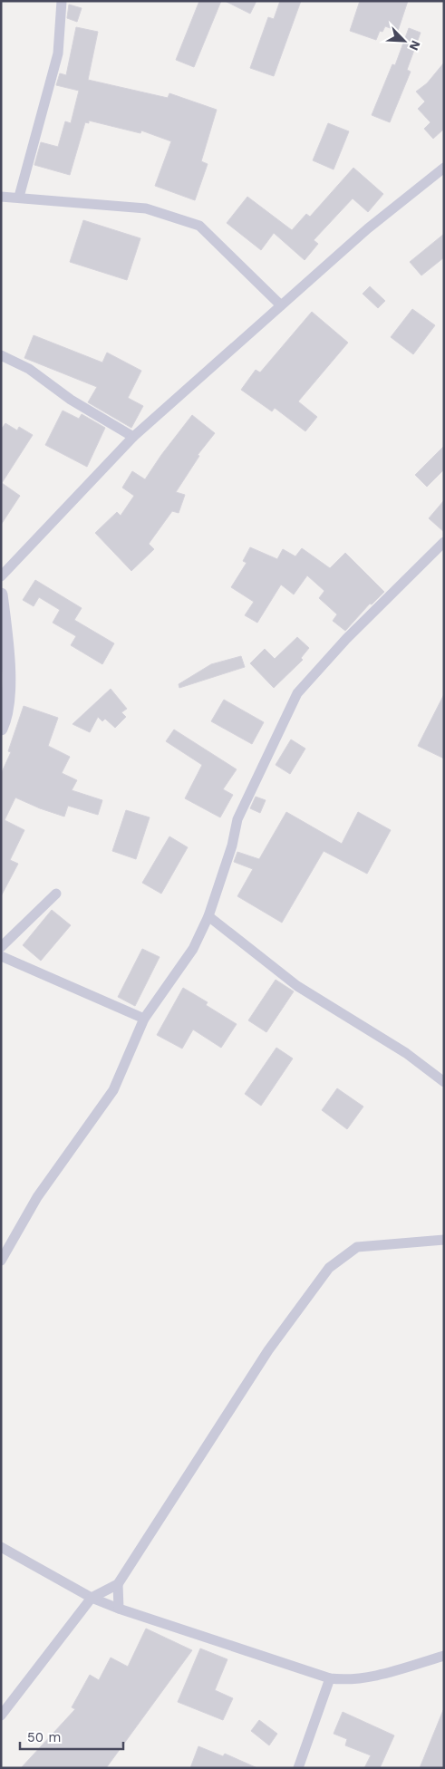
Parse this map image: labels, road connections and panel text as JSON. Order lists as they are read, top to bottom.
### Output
{
  "scale_bar": "50 m",
  "north": "bottom right"
}
